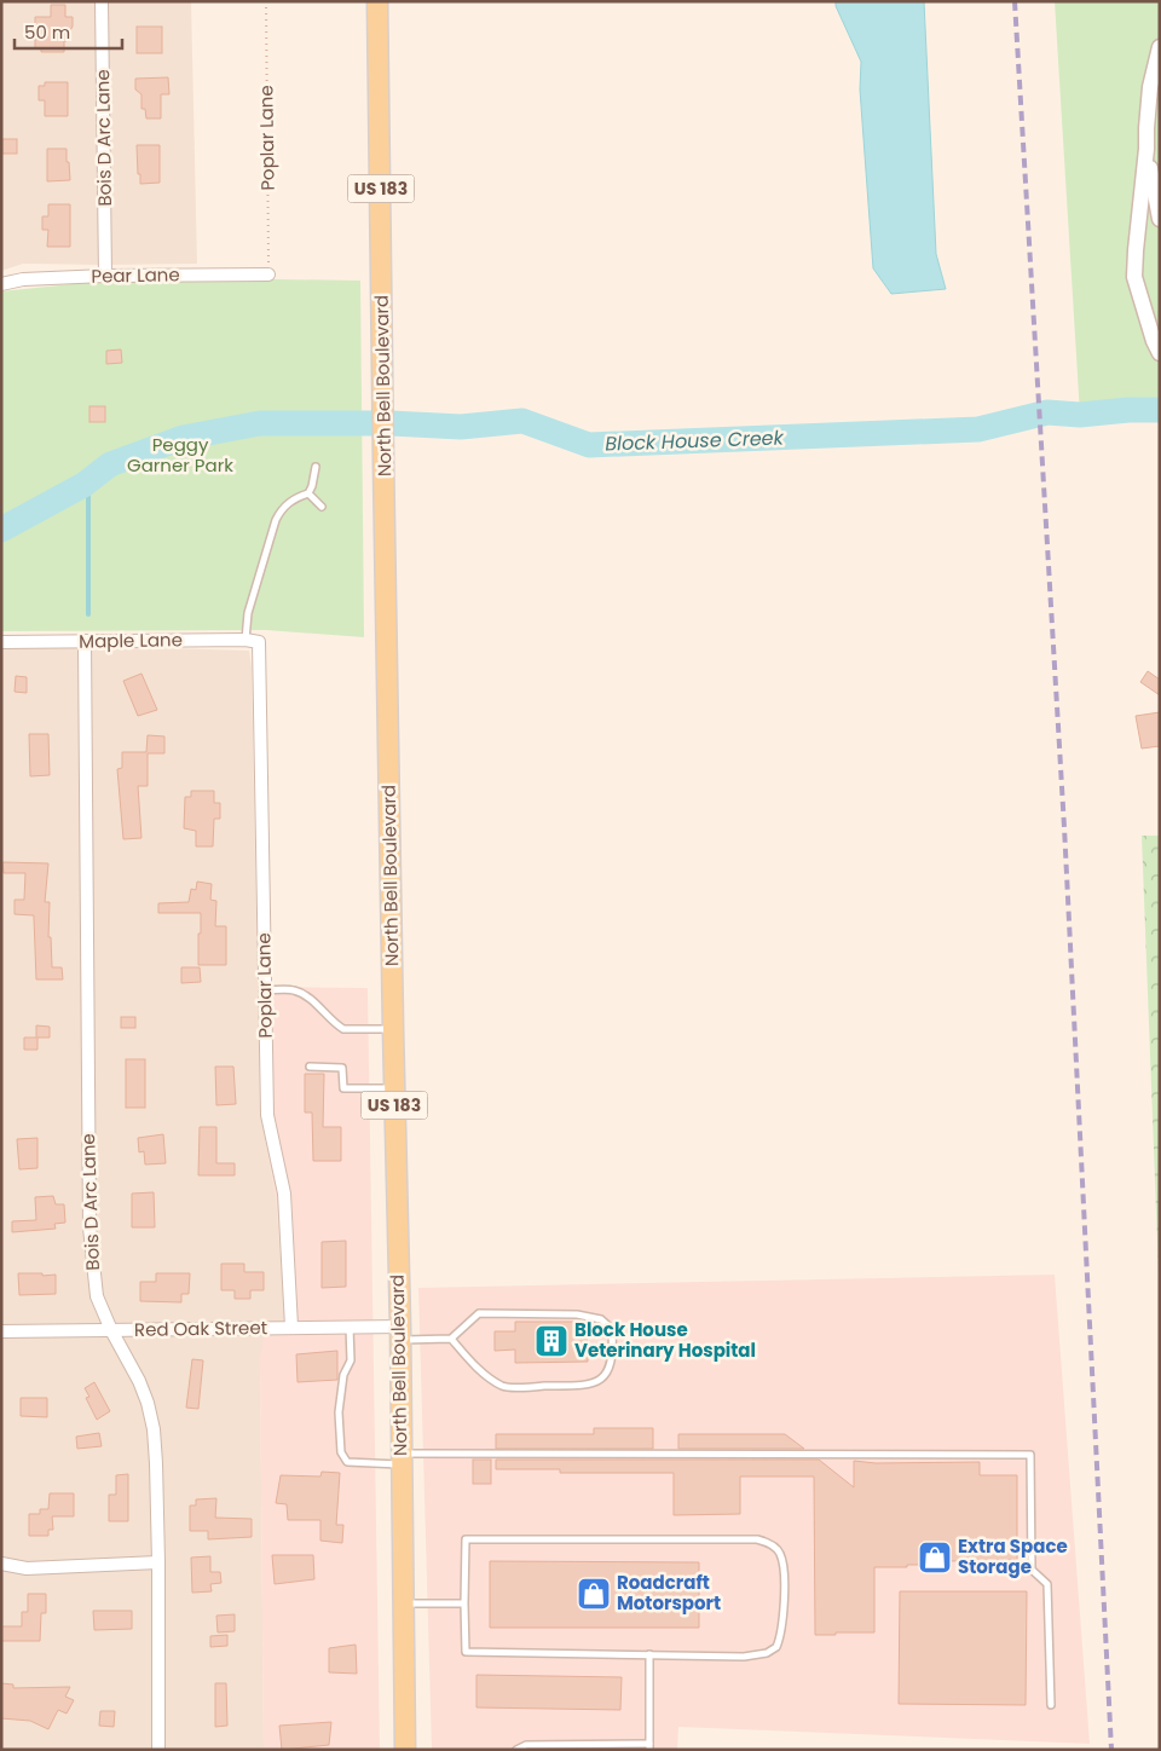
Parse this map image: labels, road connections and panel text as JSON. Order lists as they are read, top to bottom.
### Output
{
  "streets": {
    "main road": ["US 183", "North Bell Boulevard"],
    "street": [
      "Bois D Arc Lane",
      "Poplar Lane",
      "Pear Lane",
      "Maple Lane",
      "Red Oak Street"
    ]
  },
  "crossings": [
    ["Bois D Arc Lane", "Pear Lane"],
    ["Bois D Arc Lane", "Maple Lane"],
    ["Bois D Arc Lane", "Red Oak Street"],
    ["Poplar Lane", "Pear Lane"],
    ["Poplar Lane", "Maple Lane"],
    ["Poplar Lane", "Red Oak Street"],
    ["North Bell Boulevard", "Red Oak Street"]
  ],
  "water": ["Block House Creek"],
  "parks": ["Peggy Garner Park"],
  "places": {
    "building": ["Block House Veterinary Hospital"],
    "shop": ["Extra Space Storage", "Roadcraft Motorsport"]
  },
  "scale_bar": "50 m"
}
